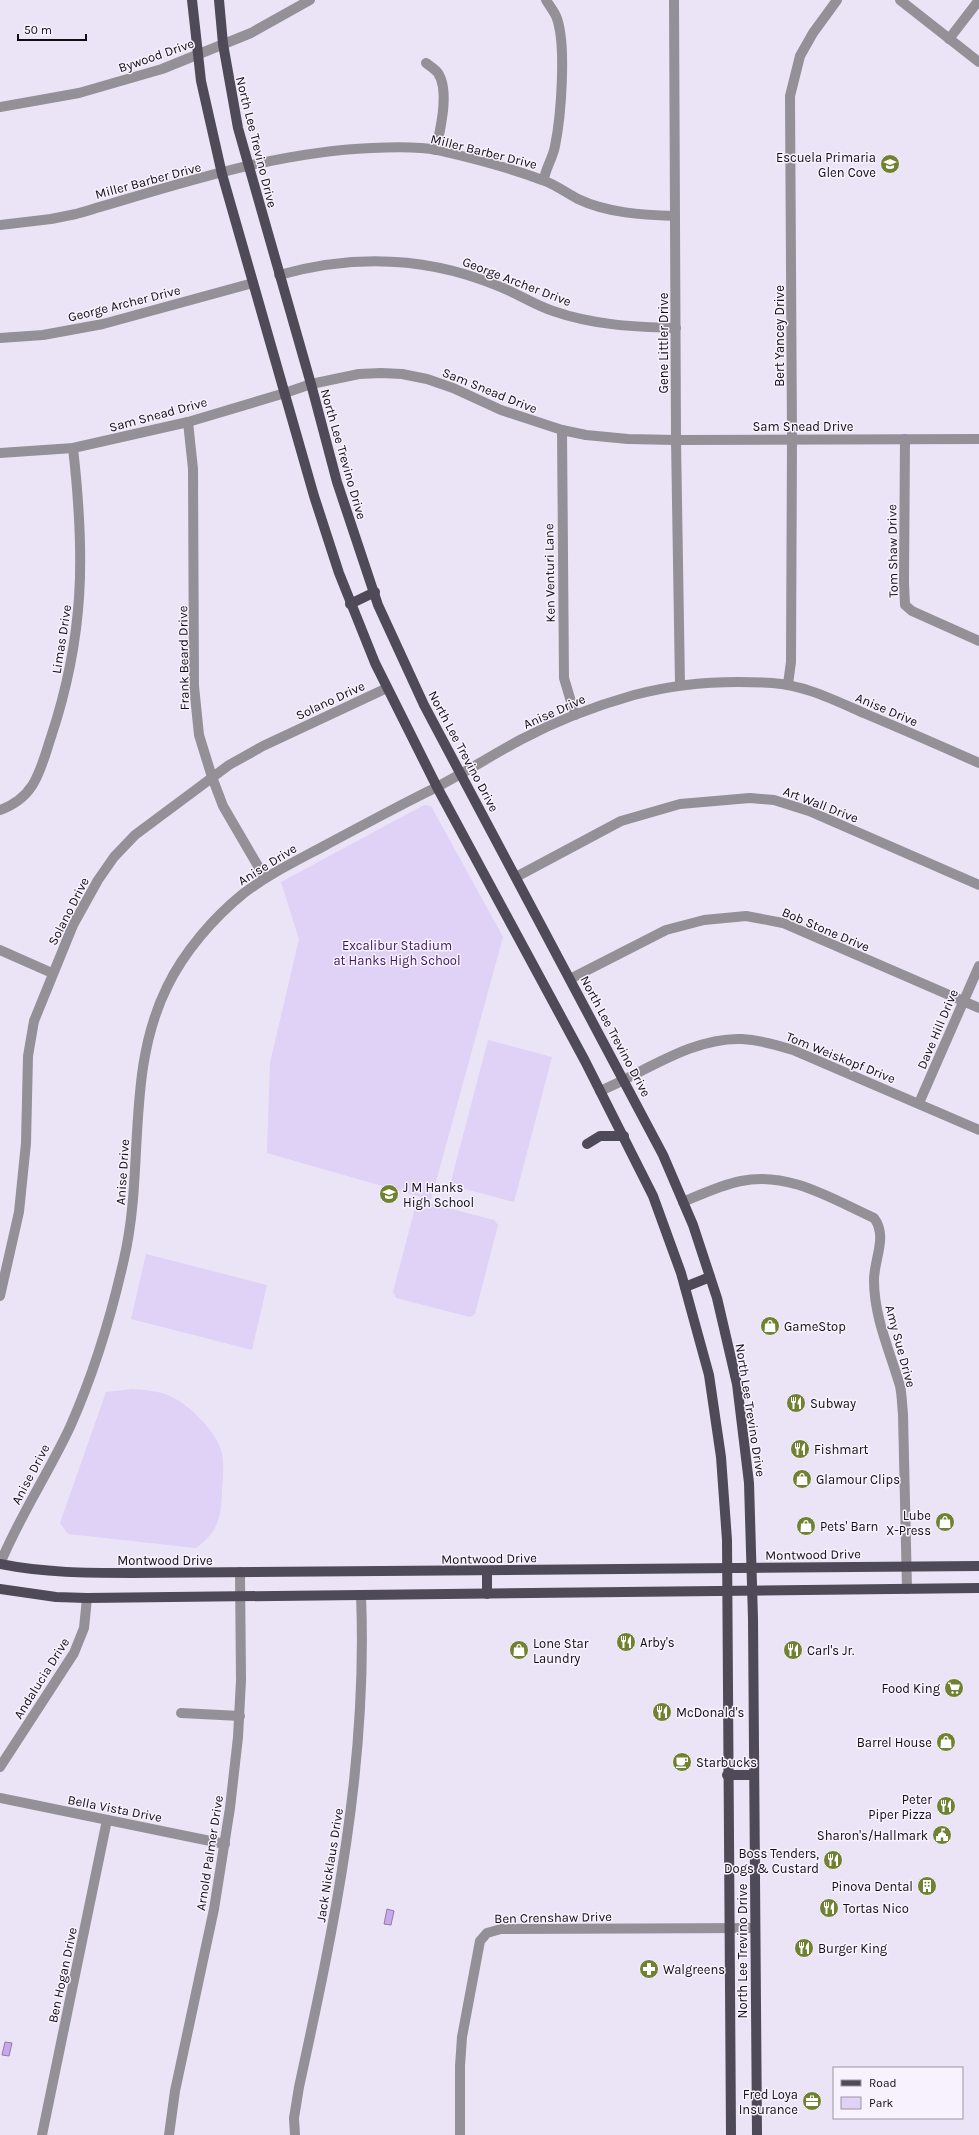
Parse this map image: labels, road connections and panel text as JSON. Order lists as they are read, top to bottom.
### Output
{
  "streets": {
    "main road": ["North Lee Trevino Drive", "Montwood Drive"],
    "street": [
      "Bywood Drive",
      "Miller Barber Drive",
      "George Archer Drive",
      "Bert Yancey Drive",
      "Gene Littler Drive",
      "Sam Snead Drive",
      "Tom Shaw Drive",
      "Ken Venturi Lane",
      "Limas Drive",
      "Frank Beard Drive",
      "Solano Drive",
      "Anise Drive",
      "Art Wall Drive",
      "Bob Stone Drive",
      "Dave Hill Drive",
      "Tom Weiskopf Drive",
      "Amy Sue Drive",
      "Andalucia Drive",
      "Bella Vista Drive",
      "Arnold Palmer Drive",
      "Jack Nicklaus Drive",
      "Ben Crenshaw Drive",
      "Ben Hogan Drive"
    ]
  },
  "crossings": [
    ["Bywood Drive", "North Lee Trevino Drive"],
    ["North Lee Trevino Drive", "Miller Barber Drive"],
    ["North Lee Trevino Drive", "George Archer Drive"],
    ["North Lee Trevino Drive", "Sam Snead Drive"],
    ["North Lee Trevino Drive", "Solano Drive"],
    ["North Lee Trevino Drive", "Anise Drive"],
    ["North Lee Trevino Drive", "Art Wall Drive"],
    ["North Lee Trevino Drive", "Bob Stone Drive"],
    ["North Lee Trevino Drive", "Tom Weiskopf Drive"],
    ["North Lee Trevino Drive", "Amy Sue Drive"],
    ["North Lee Trevino Drive", "Montwood Drive"],
    ["North Lee Trevino Drive", "Ben Crenshaw Drive"],
    ["Miller Barber Drive", "Gene Littler Drive"],
    ["George Archer Drive", "Gene Littler Drive"],
    ["Bert Yancey Drive", "Sam Snead Drive"],
    ["Bert Yancey Drive", "Anise Drive"],
    ["Gene Littler Drive", "Sam Snead Drive"],
    ["Gene Littler Drive", "Anise Drive"],
    ["Sam Snead Drive", "Tom Shaw Drive"],
    ["Sam Snead Drive", "Ken Venturi Lane"],
    ["Sam Snead Drive", "Limas Drive"],
    ["Sam Snead Drive", "Frank Beard Drive"],
    ["Ken Venturi Lane", "Anise Drive"],
    ["Frank Beard Drive", "Solano Drive"],
    ["Frank Beard Drive", "Anise Drive"],
    ["Anise Drive", "Montwood Drive"],
    ["Bob Stone Drive", "Dave Hill Drive"],
    ["Dave Hill Drive", "Tom Weiskopf Drive"],
    ["Amy Sue Drive", "Montwood Drive"],
    ["Montwood Drive", "Arnold Palmer Drive"],
    ["Bella Vista Drive", "Arnold Palmer Drive"],
    ["Bella Vista Drive", "Ben Hogan Drive"]
  ],
  "parks": ["Excalibur Stadium at Hanks High School"],
  "places": {
    "school or university": ["Escuela Primaria Glen Cove", "J M Hanks High School"],
    "shop": [
      "GameStop",
      "Glamour Clips",
      "Lube X-Press",
      "Pets' Barn",
      "Lone Star Laundry",
      "Barrel House"
    ],
    "restaurant": [
      "Subway",
      "Fishmart",
      "Arby's",
      "Carl's Jr.",
      "McDonald's",
      "Peter Piper Pizza",
      "Boss Tenders, Dogs & Custard",
      "Tortas Nico",
      "Burger King"
    ],
    "supermarket": ["Food King"],
    "cafe": ["Starbucks"],
    "public building": ["Sharon's/Hallmark"],
    "building": ["Pinova Dental"],
    "pharmacy": ["Walgreens"],
    "office": ["Fred Loya Insurance"]
  },
  "legend": ["Road", "Park"],
  "scale_bar": "50 m"
}
